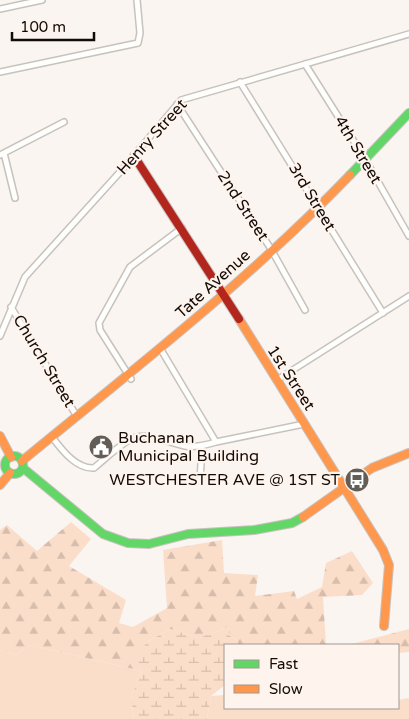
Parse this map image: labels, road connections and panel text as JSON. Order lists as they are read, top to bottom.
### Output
{
  "streets": {
    "street": [
      "Henry Street",
      "4th Street",
      "3rd Street",
      "2nd Street",
      "Tate Avenue",
      "Church Street",
      "1st Street"
    ]
  },
  "crossings": [
    ["Henry Street", "4th Street"],
    ["Henry Street", "3rd Street"],
    ["Henry Street", "2nd Street"],
    ["Henry Street", "Church Street"],
    ["Henry Street", "1st Street"],
    ["4th Street", "Tate Avenue"],
    ["3rd Street", "Tate Avenue"],
    ["2nd Street", "Tate Avenue"],
    ["Tate Avenue", "Church Street"],
    ["Tate Avenue", "1st Street"]
  ],
  "places": {
    "public building": ["Buchanan Municipal Building"],
    "bus stop": ["WESTCHESTER AVE @ 1ST ST"]
  },
  "legend": ["Fast", "Slow"],
  "scale_bar": "100 m"
}
